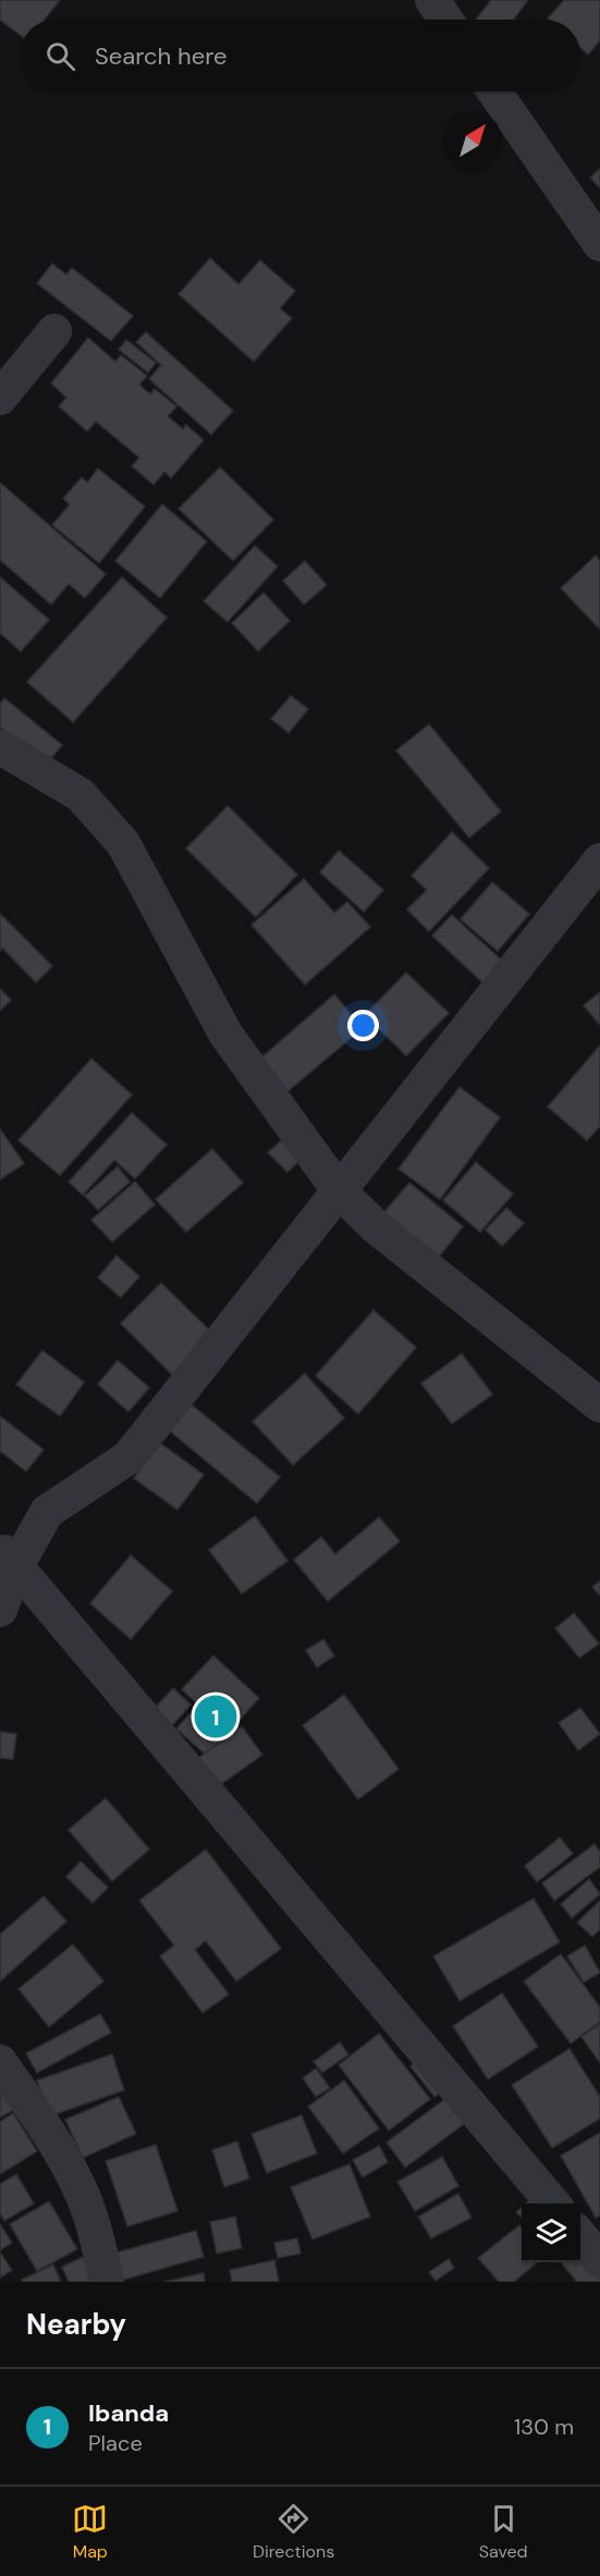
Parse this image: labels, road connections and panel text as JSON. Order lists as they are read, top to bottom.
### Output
{
  "north": "top right",
  "page": {
    "search": "Search here",
    "pins": "1",
    "heading": "Nearby",
    "list": [
      {
        "mark": "1",
        "name": "Ibanda",
        "note": "Place",
        "value": "130 m"
      }
    ],
    "nav": ["Map", "Directions", "Saved"]
  }
}
